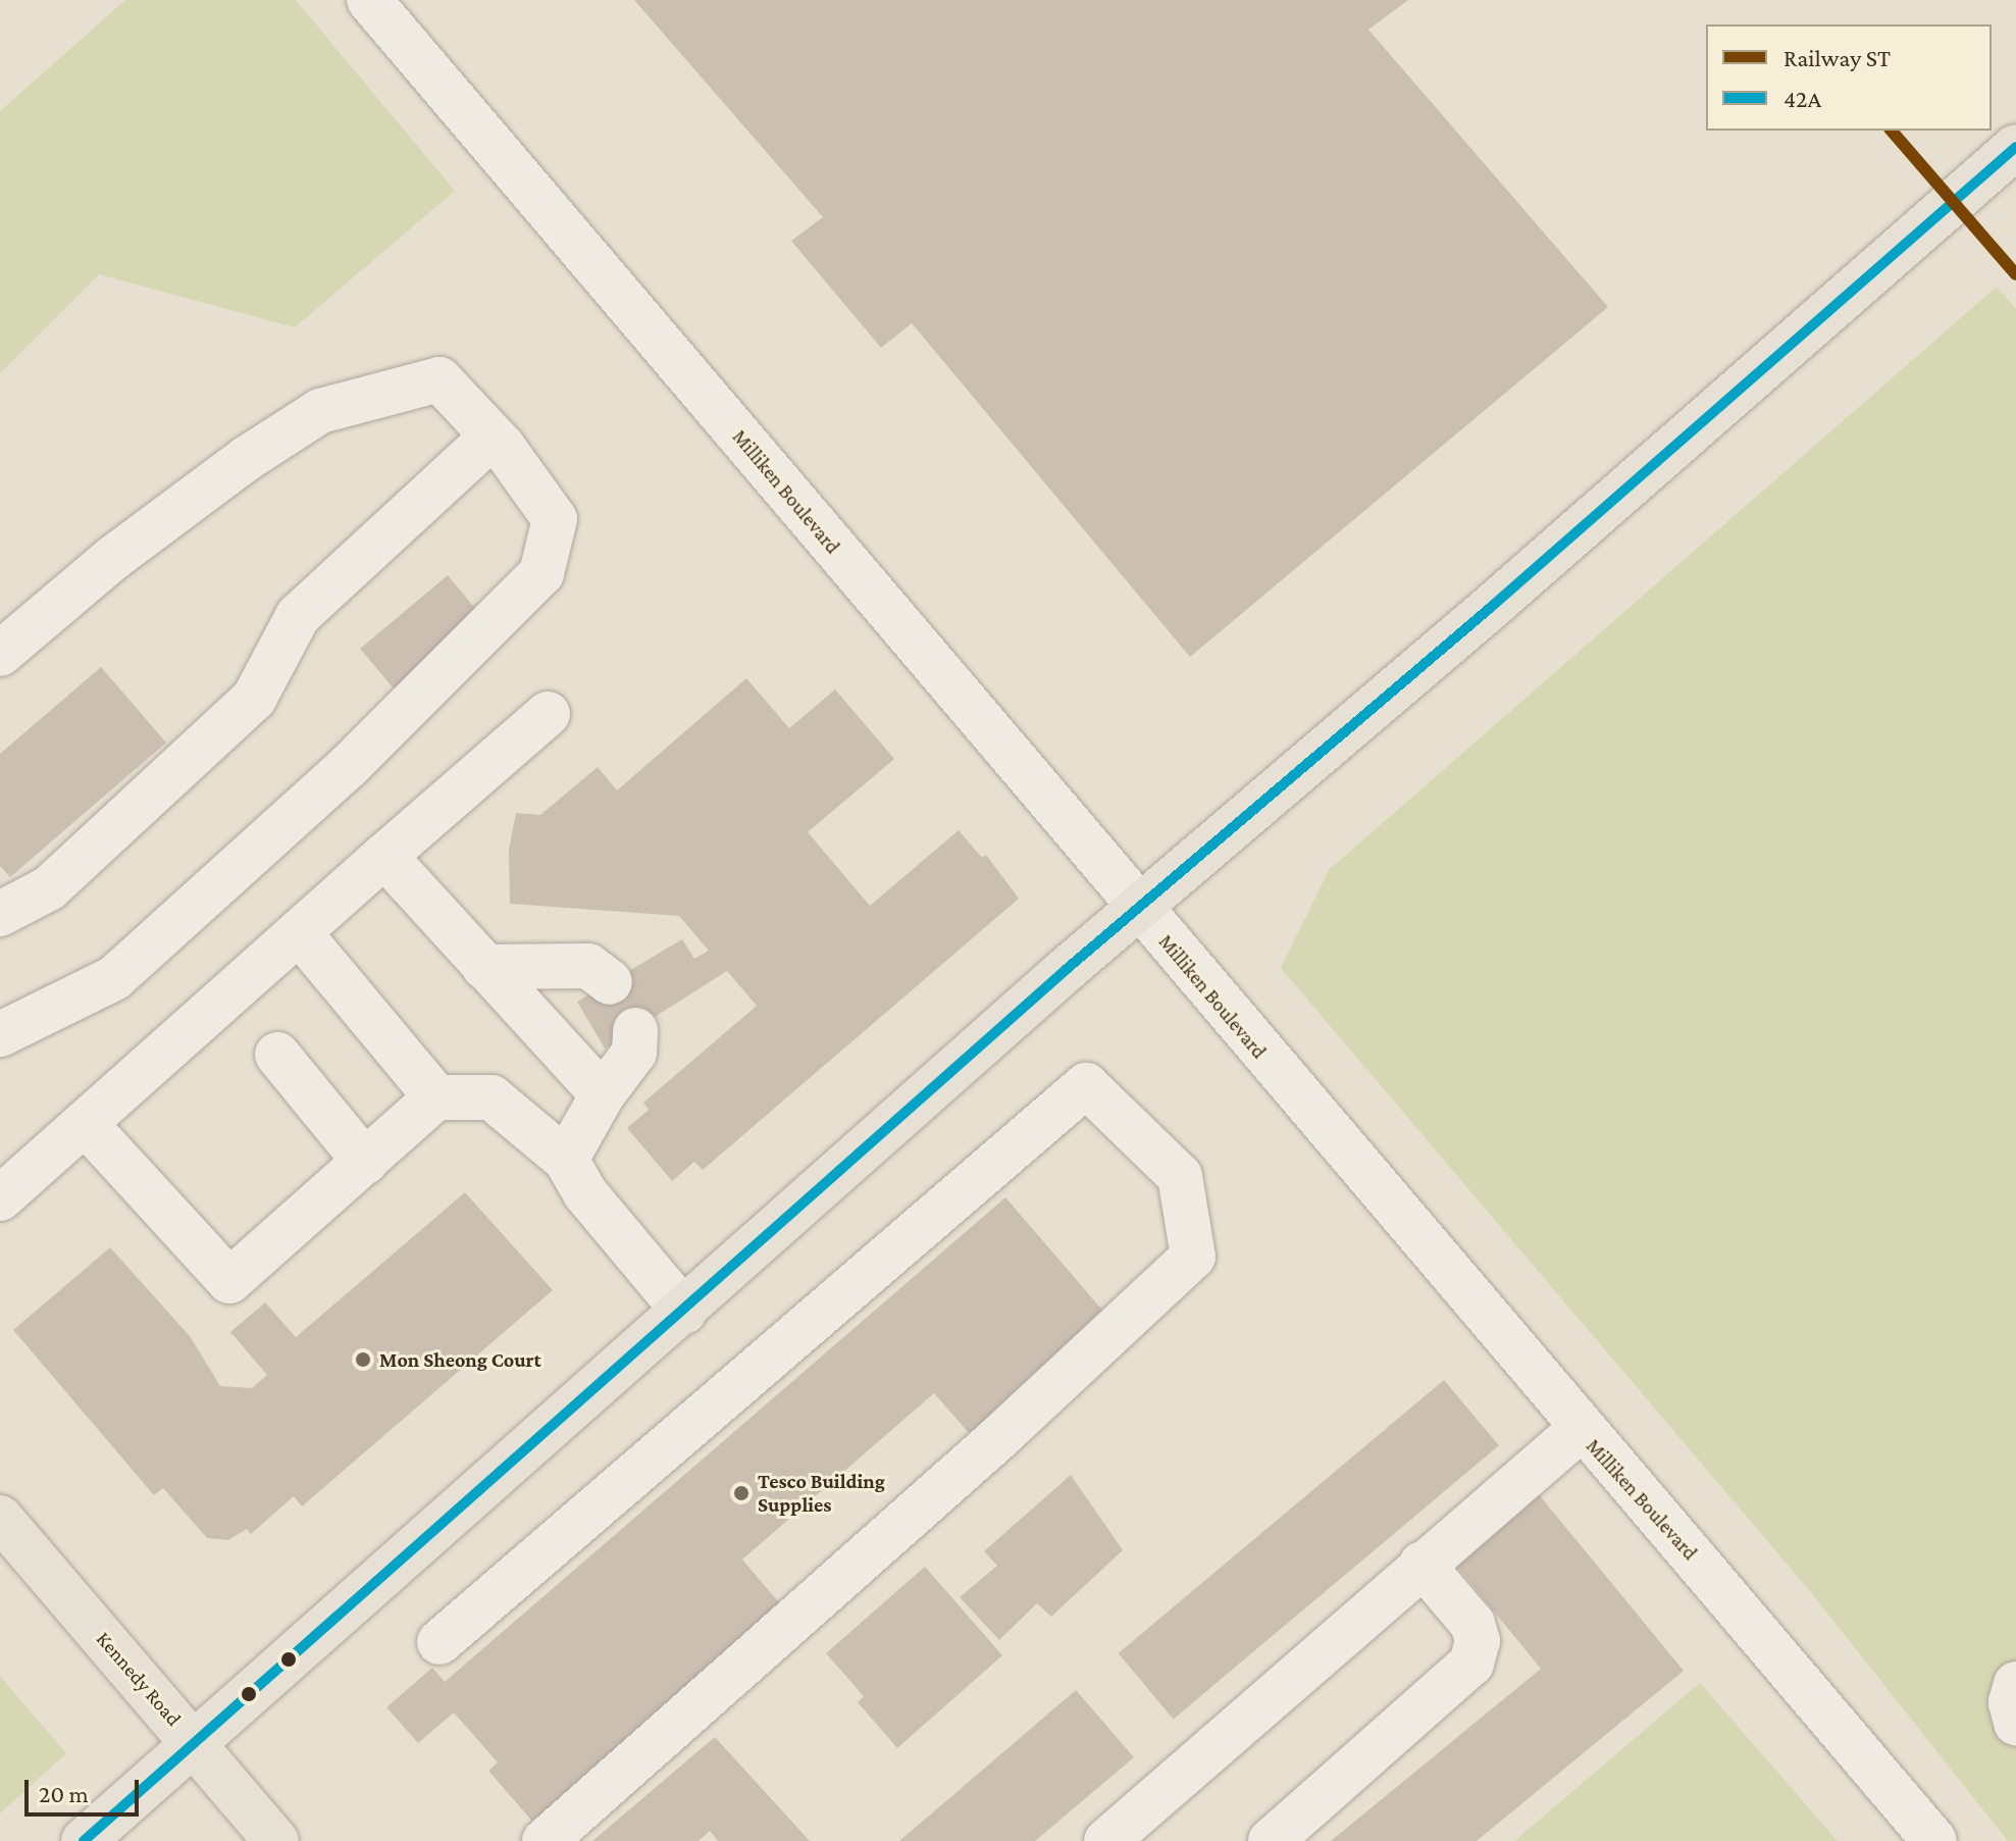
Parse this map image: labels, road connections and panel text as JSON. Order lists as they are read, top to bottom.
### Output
{
  "streets": {
    "main road": ["Kennedy Road"],
    "street": ["Milliken Boulevard"]
  },
  "places": ["Mon Sheong Court", "Tesco Building Supplies"],
  "lines": ["rail line ST", "transit line 42A"],
  "legend": ["Railway ST", "42A"],
  "scale_bar": "20 m"
}
